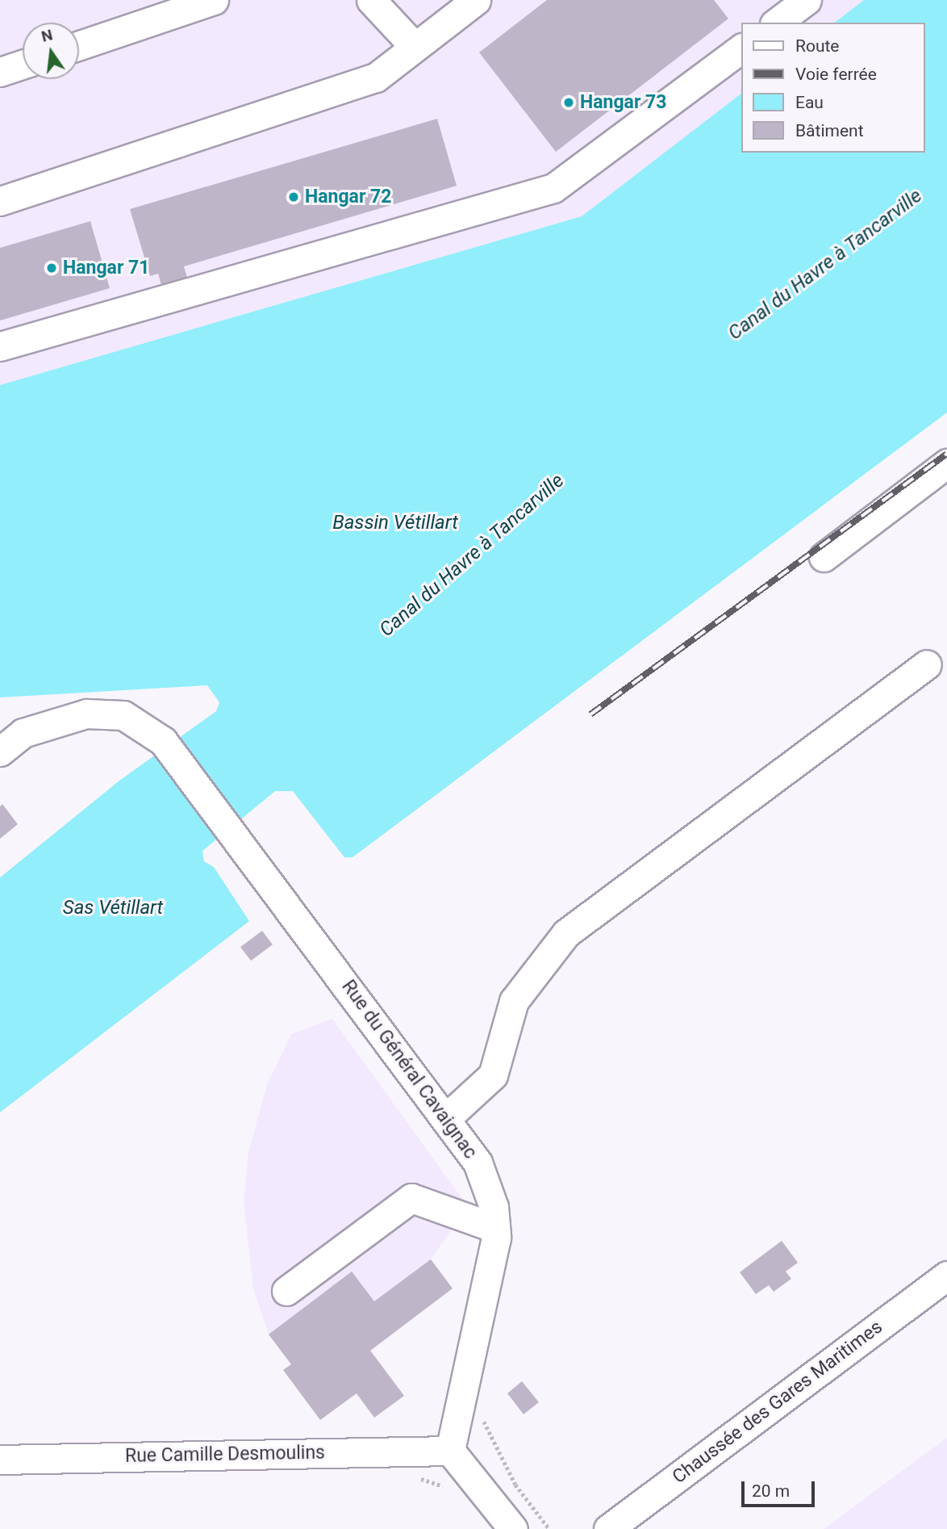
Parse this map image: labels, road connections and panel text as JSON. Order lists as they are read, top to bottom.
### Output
{
  "streets": {
    "street": ["Rue du Général Cavaignac", "Chaussée des Gares Maritimes", "Rue Camille Desmoulins"]
  },
  "crossings": [
    ["Rue du Général Cavaignac", "Rue Camille Desmoulins"]
  ],
  "water": ["Canal du Havre à Tancarville", "Bassin Vétillart", "Sas Vétillart"],
  "places": ["Hangar 73", "Hangar 72", "Hangar 71"],
  "legend": [
    "Route",
    "Voie ferrée",
    "Eau",
    "Bâtiment"
  ],
  "scale_bar": "20 m",
  "north": "top"
}
